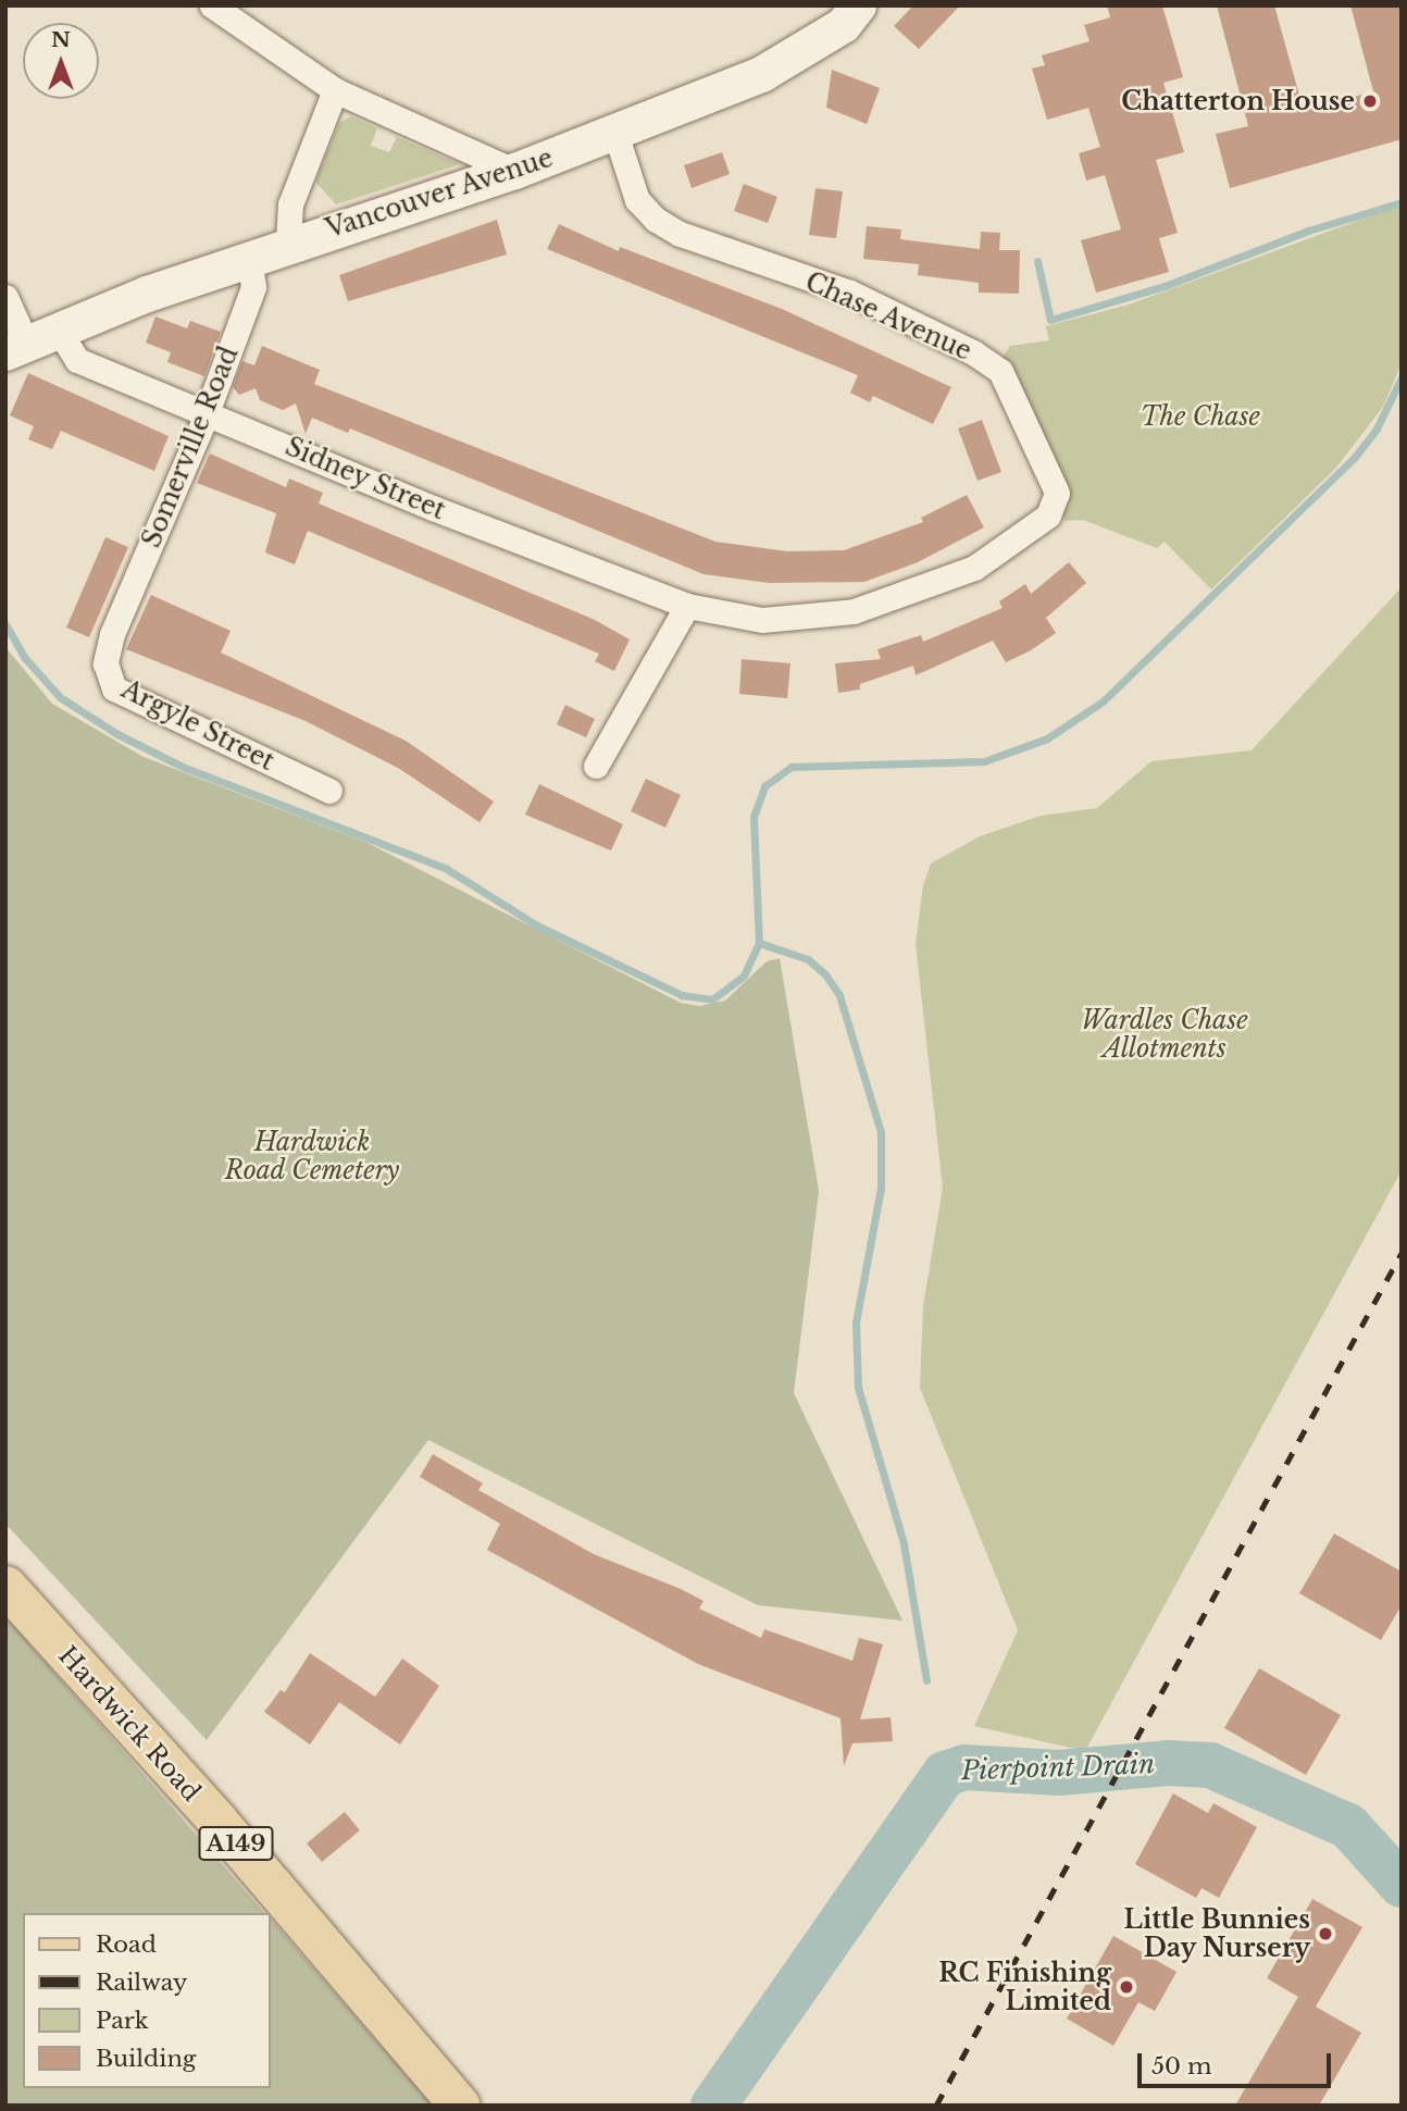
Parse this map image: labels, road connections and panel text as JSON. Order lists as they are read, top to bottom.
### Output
{
  "streets": {
    "main road": ["Vancouver Avenue", "Hardwick Road", "A149"],
    "street": [
      "Chase Avenue",
      "Somerville Road",
      "Sidney Street",
      "Argyle Street"
    ]
  },
  "crossings": [
    ["Vancouver Avenue", "Chase Avenue"],
    ["Vancouver Avenue", "Somerville Road"],
    ["Vancouver Avenue", "Sidney Street"],
    ["Chase Avenue", "Sidney Street"],
    ["Somerville Road", "Sidney Street"],
    ["Somerville Road", "Argyle Street"]
  ],
  "water": ["Pierpoint Drain"],
  "parks": ["The Chase", "Wardles Chase Allotments", "Hardwick Road Cemetery"],
  "places": ["Chatterton House", "Little Bunnies Day Nursery", "RC Finishing Limited"],
  "legend": [
    "Road",
    "Railway",
    "Park",
    "Building"
  ],
  "scale_bar": "50 m",
  "north": "top"
}
